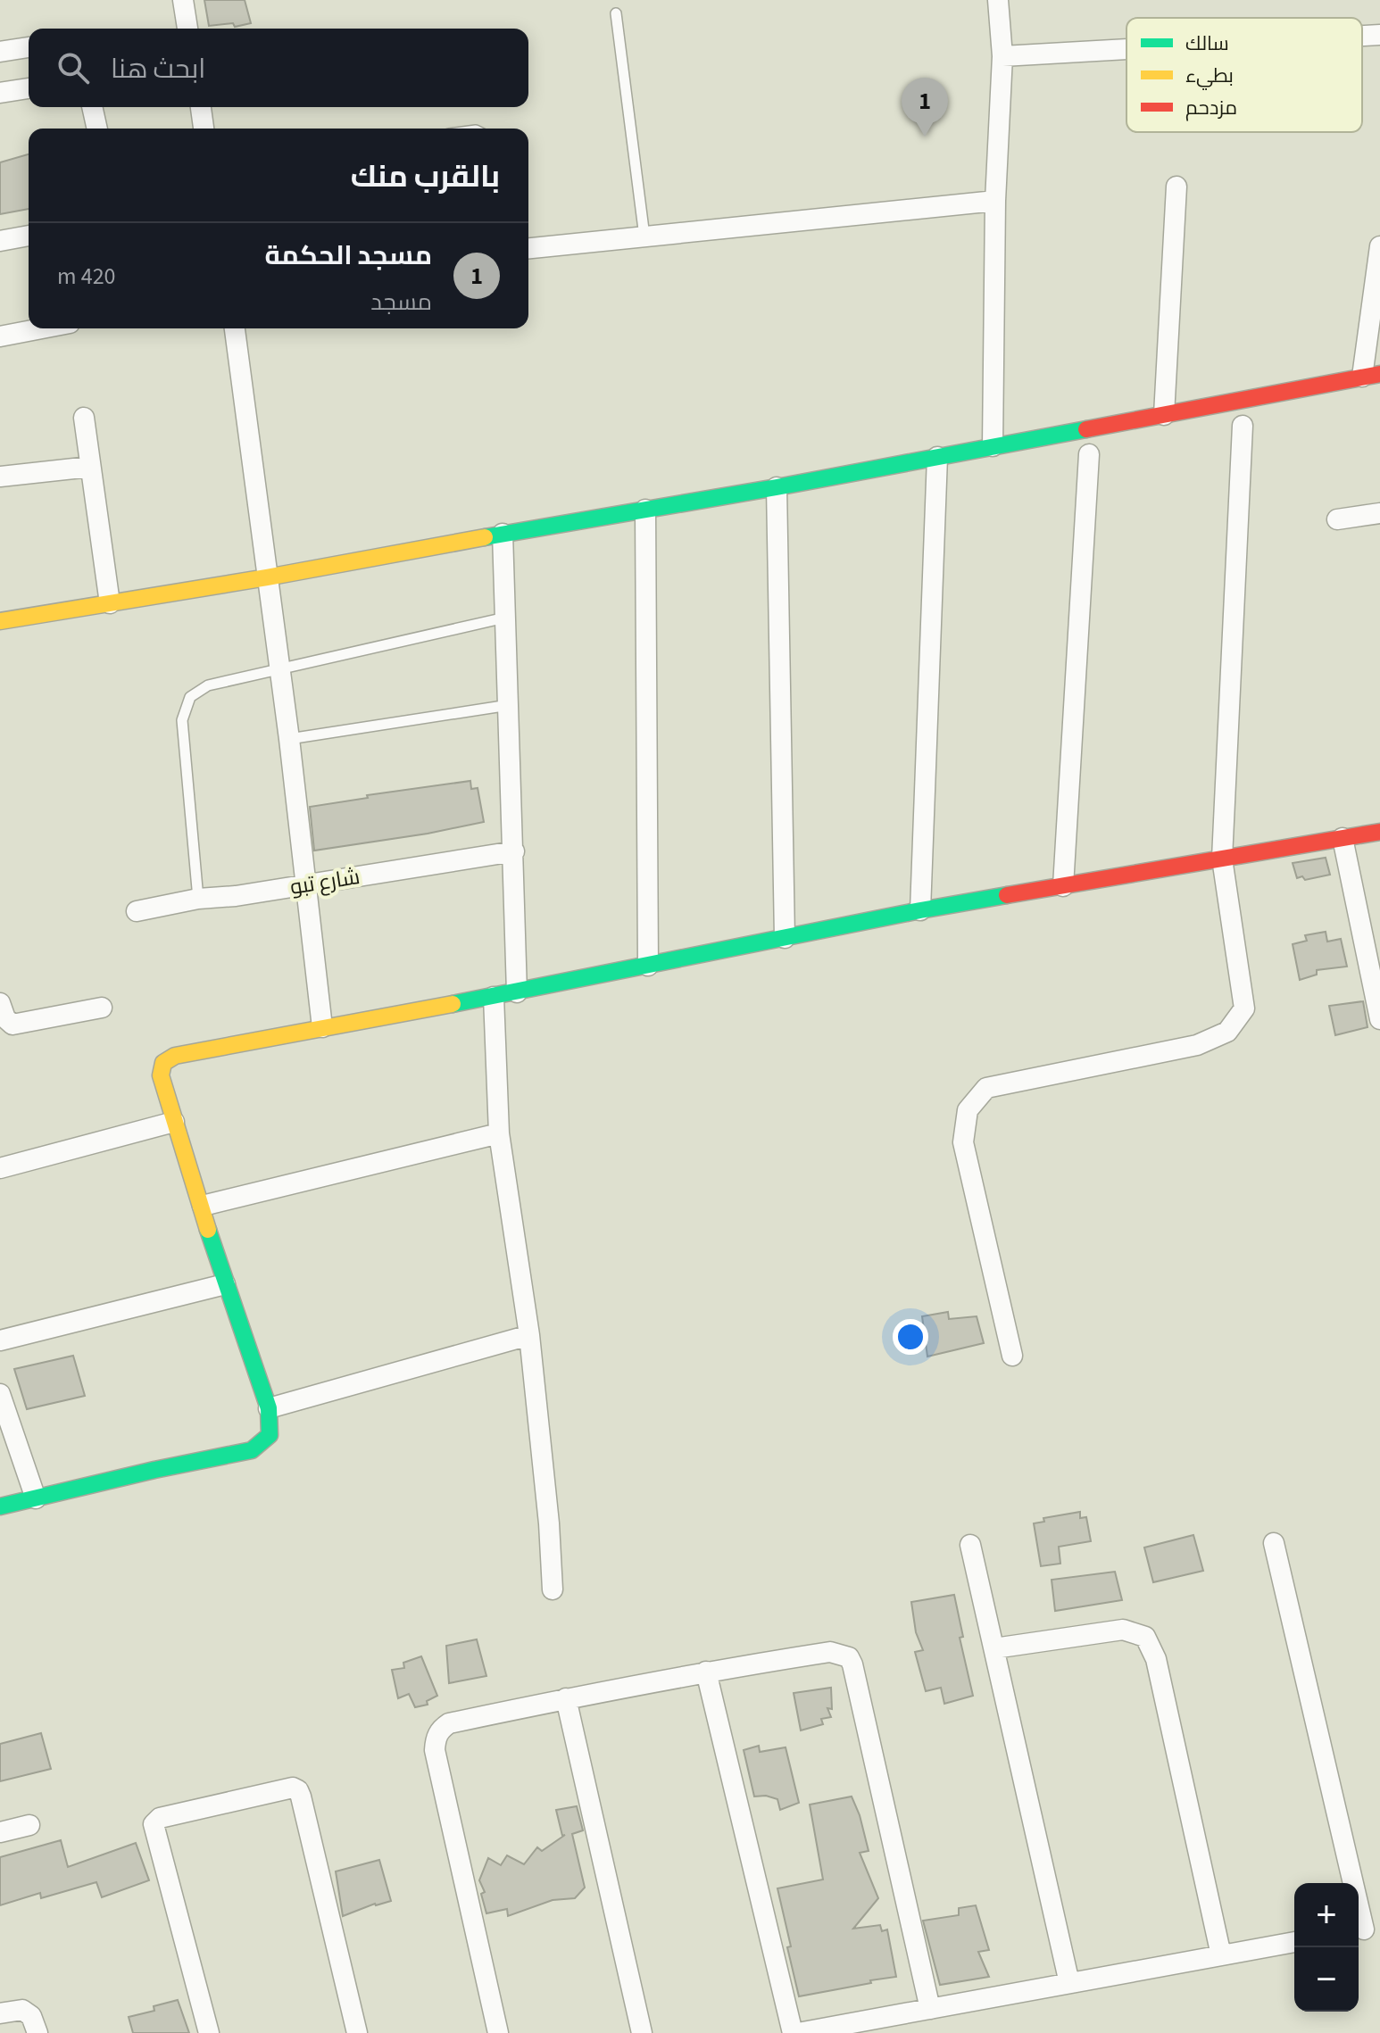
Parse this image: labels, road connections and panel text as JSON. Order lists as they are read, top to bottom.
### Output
{
  "streets": {
    "street": ["شارع تبو"]
  },
  "legend": ["سالك", "بطيء", "مزدحم"],
  "page": {
    "search": "ابحث هنا",
    "pins": "1",
    "heading": "بالقرب منك",
    "list": [
      {
        "mark": "1",
        "name": "مسجد الحكمة",
        "note": "مسجد",
        "value": "420 m"
      }
    ],
    "map_buttons": ["+", "−"]
  }
}
